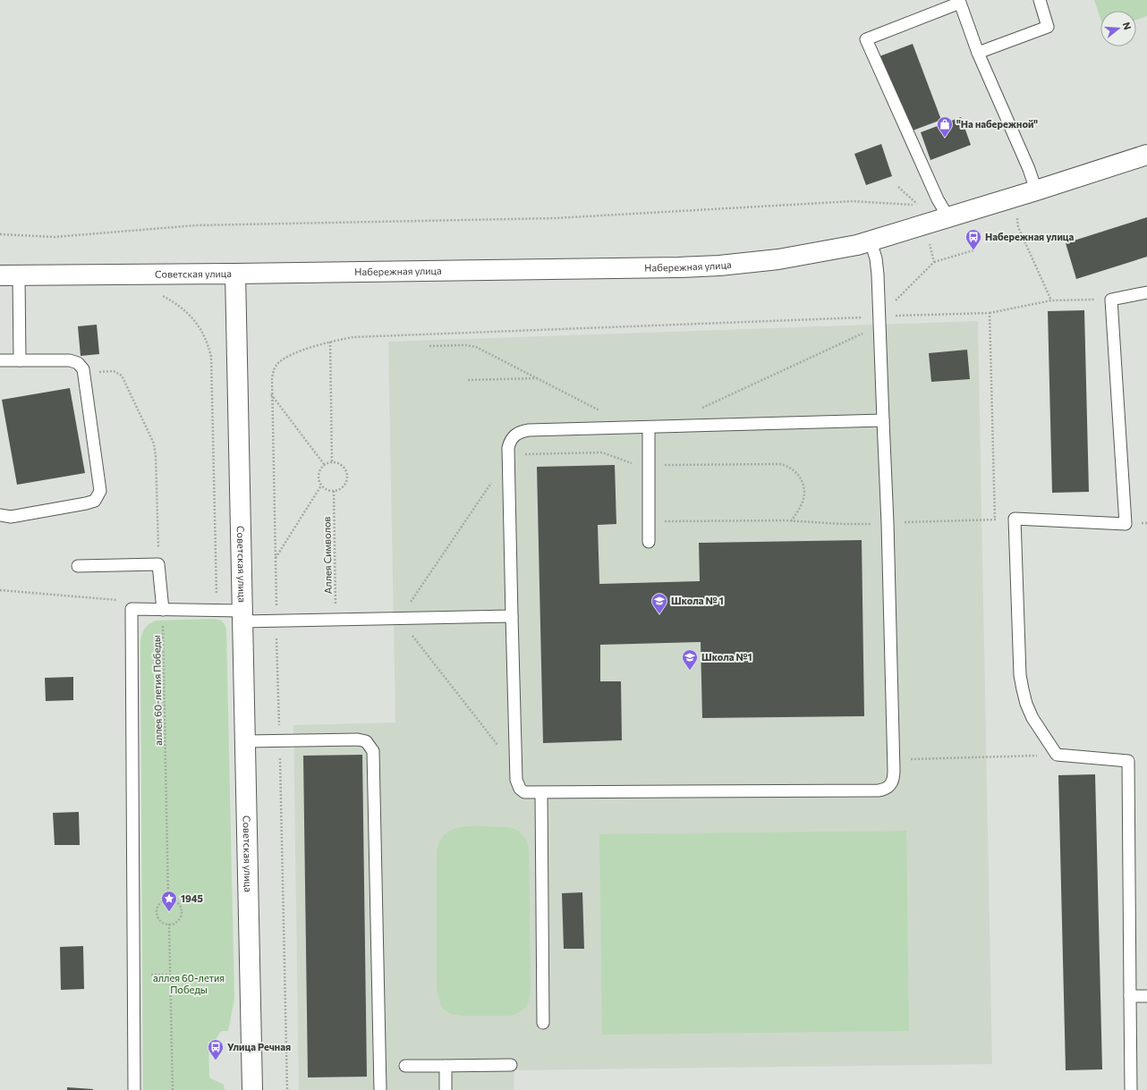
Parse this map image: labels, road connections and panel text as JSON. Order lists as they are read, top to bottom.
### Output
{
  "streets": {
    "main road": ["Набережная улица", "Советская улица"],
    "path": ["Аллея Символов", "аллея 60-летия Победы"]
  },
  "crossings": [
    ["Набережная улица", "Советская улица"]
  ],
  "parks": ["аллея 60-летия Победы"],
  "places": {
    "shop": ["\"На набережной\""],
    "bus stop": ["Набережная улица", "Улица Речная"],
    "school or university": ["Школа № 1", "Школа №1"],
    "place": ["1945"]
  },
  "north": "right"
}
